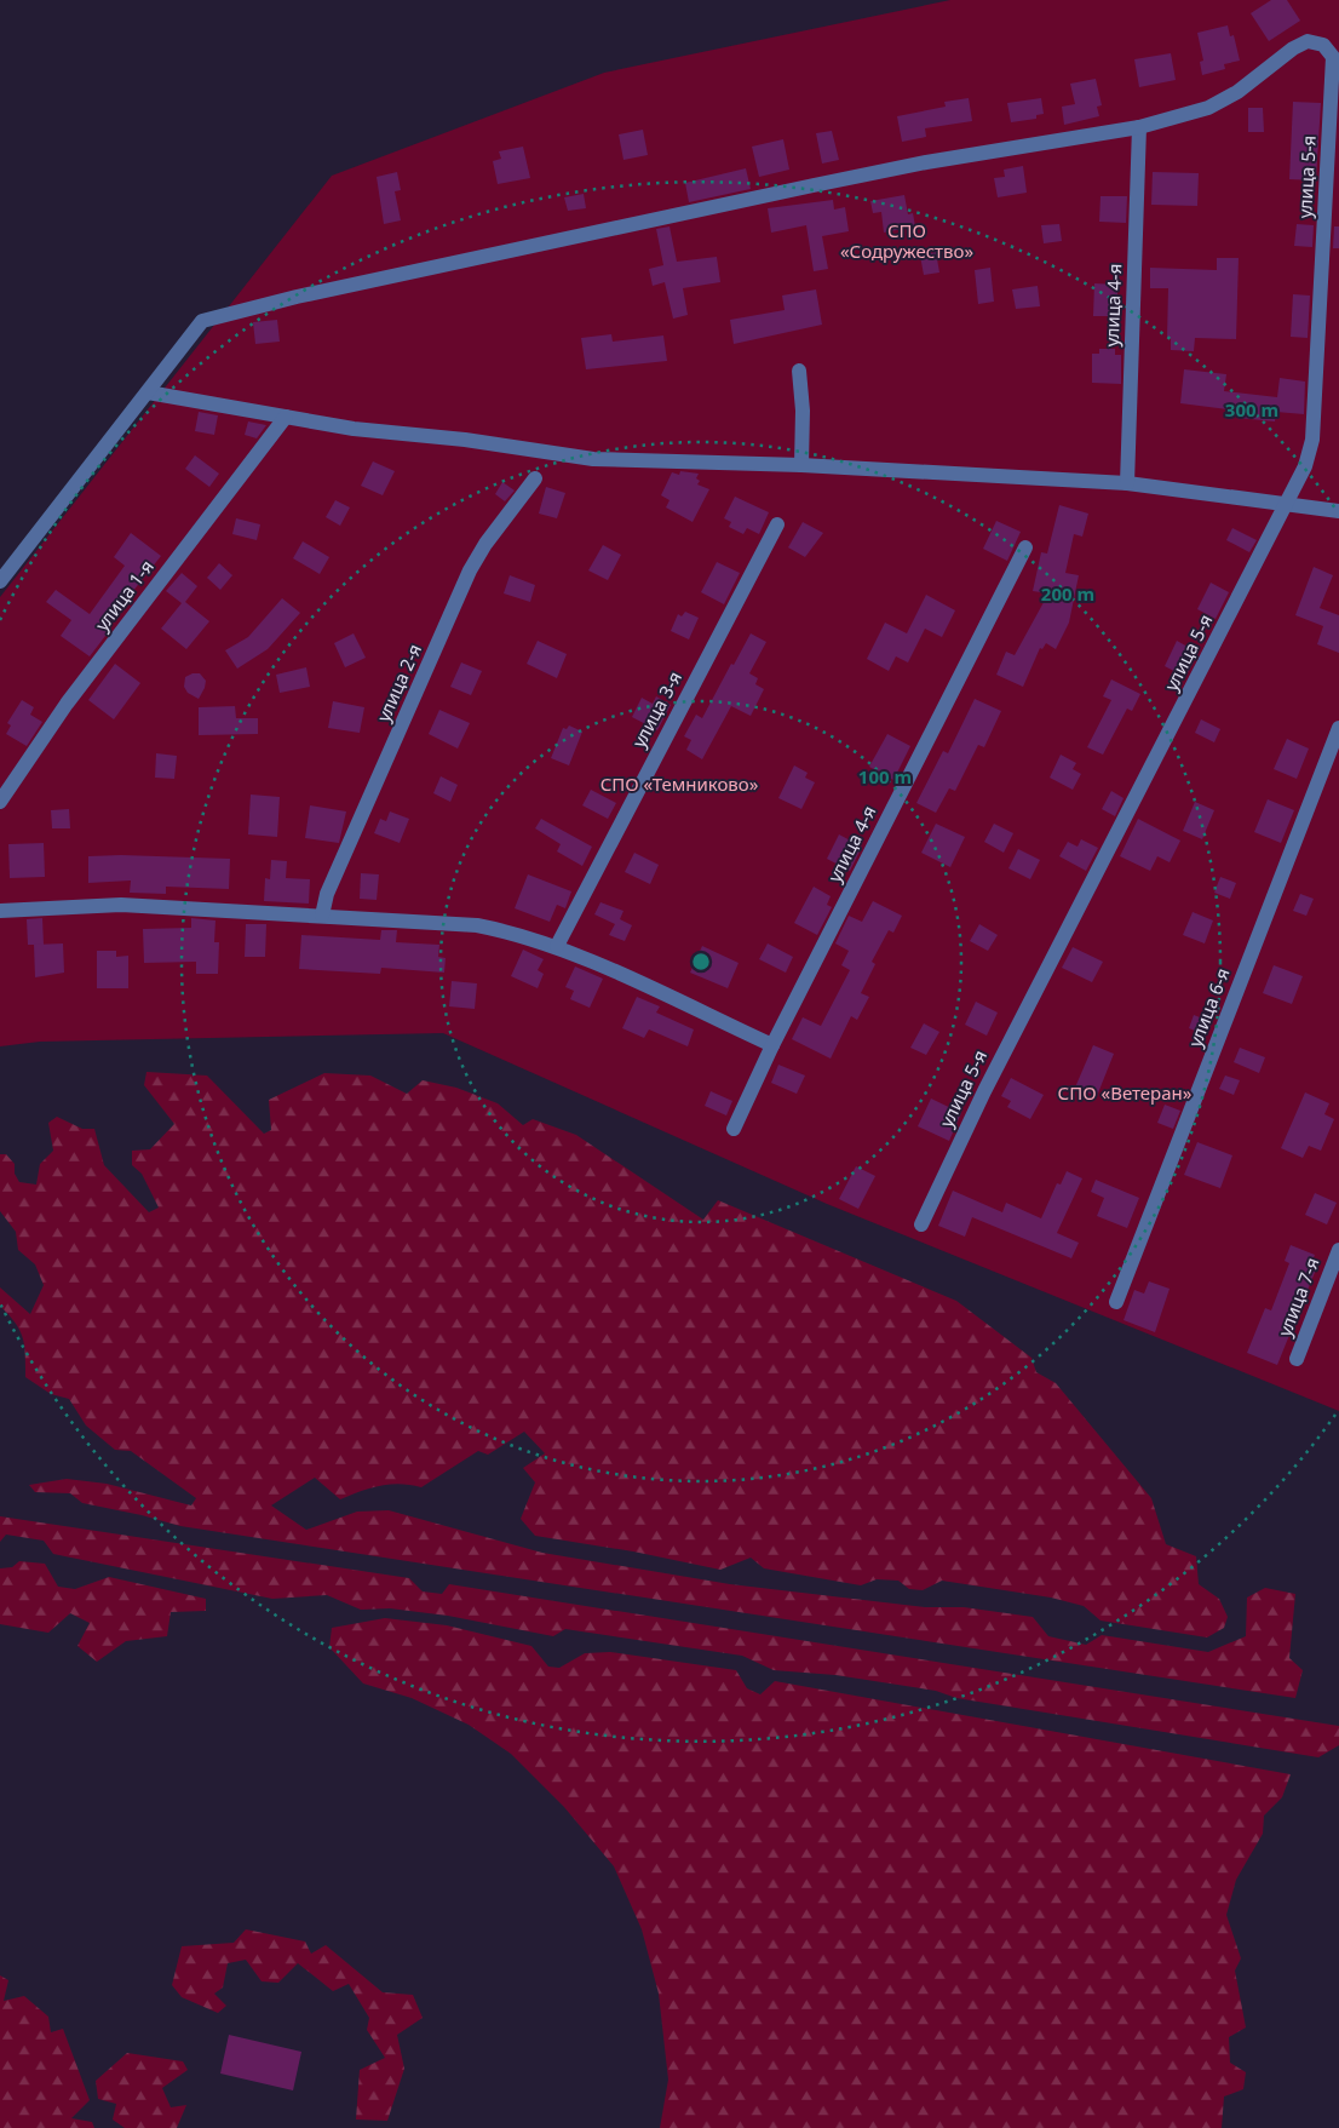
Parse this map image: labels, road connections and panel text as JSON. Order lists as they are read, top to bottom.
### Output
{
  "streets": {
    "street": [
      "улица 5-я",
      "улица 4-я",
      "улица 1-я",
      "улица 2-я",
      "улица 3-я",
      "улица 6-я",
      "улица 7-я"
    ]
  },
  "crossings": [
    ["улица 5-я", "улица 4-я"]
  ],
  "parks": ["СПО «Содружество»", "СПО «Темниково»", "СПО «Ветеран»"],
  "rings": ["300 m", "200 m", "100 m"]
}
